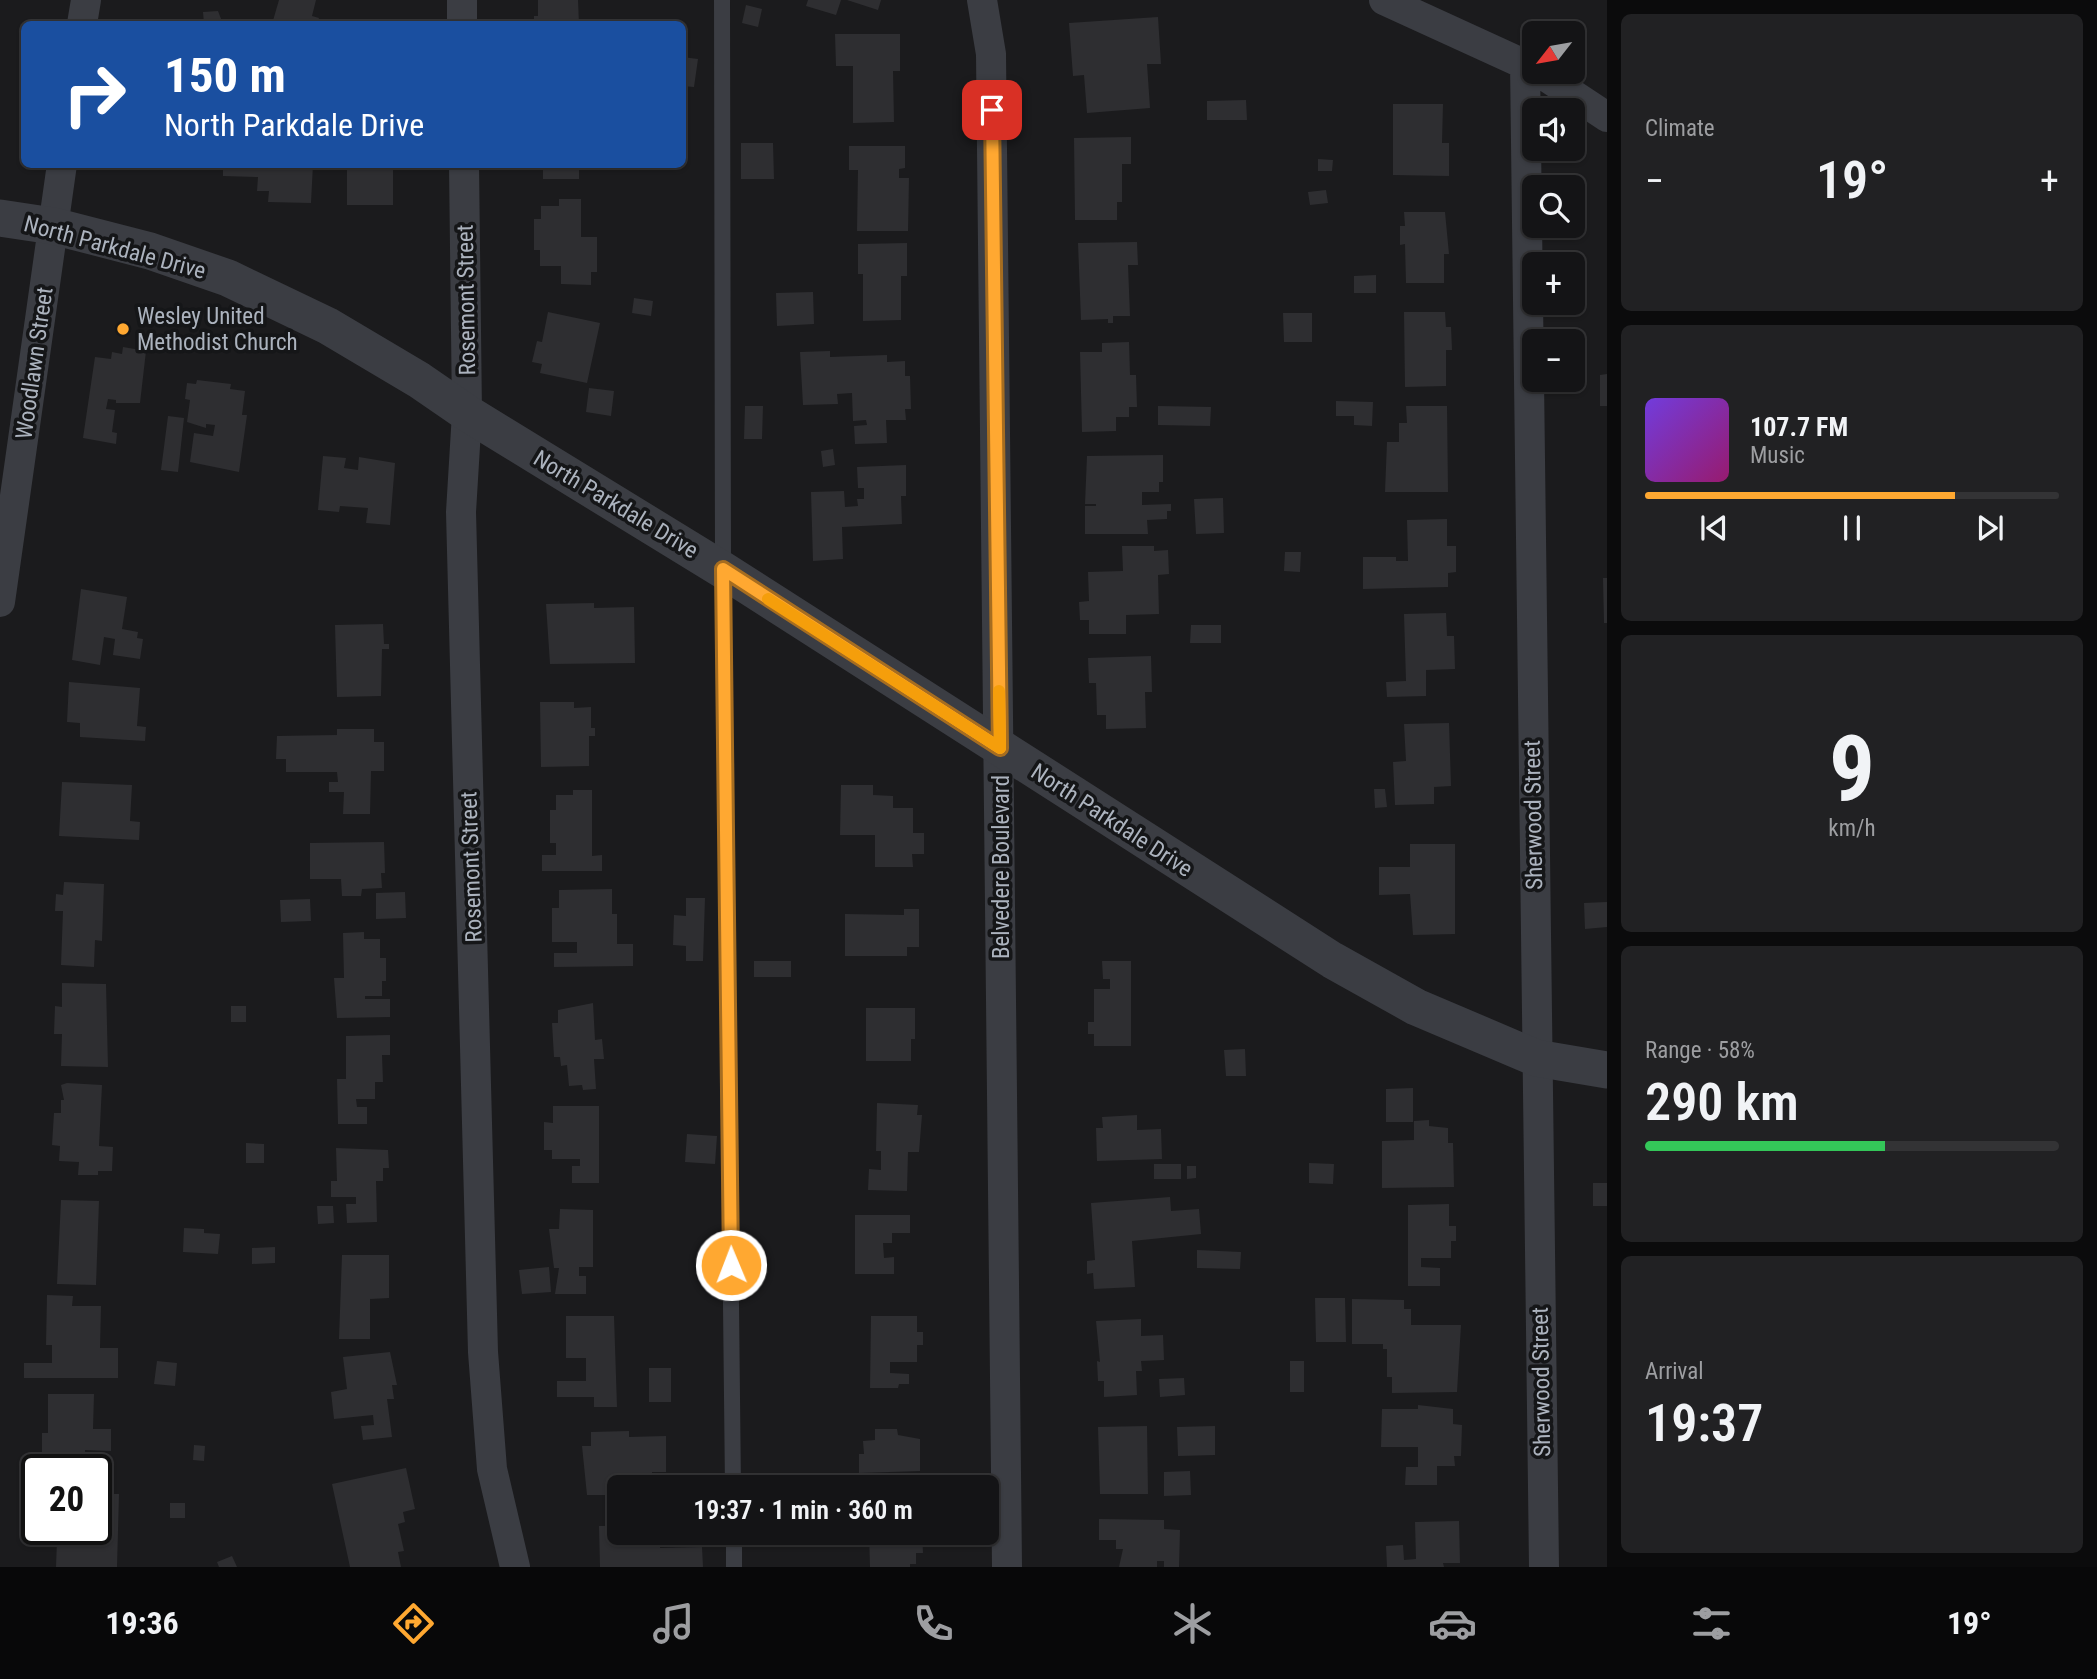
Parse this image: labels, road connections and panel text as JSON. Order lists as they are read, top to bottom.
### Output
{
  "streets": {
    "street": [
      "North Parkdale Drive",
      "Rosemont Street",
      "Woodlawn Street",
      "Sherwood Street",
      "Belvedere Boulevard"
    ]
  },
  "crossings": [
    ["North Parkdale Drive", "Rosemont Street"],
    ["North Parkdale Drive", "Woodlawn Street"],
    ["North Parkdale Drive", "Sherwood Street"],
    ["North Parkdale Drive", "Belvedere Boulevard"]
  ],
  "places": ["Wesley United Methodist Church"],
  "north": "bottom left",
  "page": {
    "tile": [
      "Climate",
      ["9", "km/h"],
      ["Range · 58%", "290 km"],
      ["Arrival", "19:37"]
    ],
    "map_buttons": ["+", "−"],
    "turn": ["150 m", "North Parkdale Drive"],
    "heat": ["−", "19°", "+"],
    "song": ["107.7 FM", "Music"],
    "limit": "20",
    "trip": "19:37 · 1 min · 360 m",
    "tabs": ["19:36", "19°"]
  }
}
